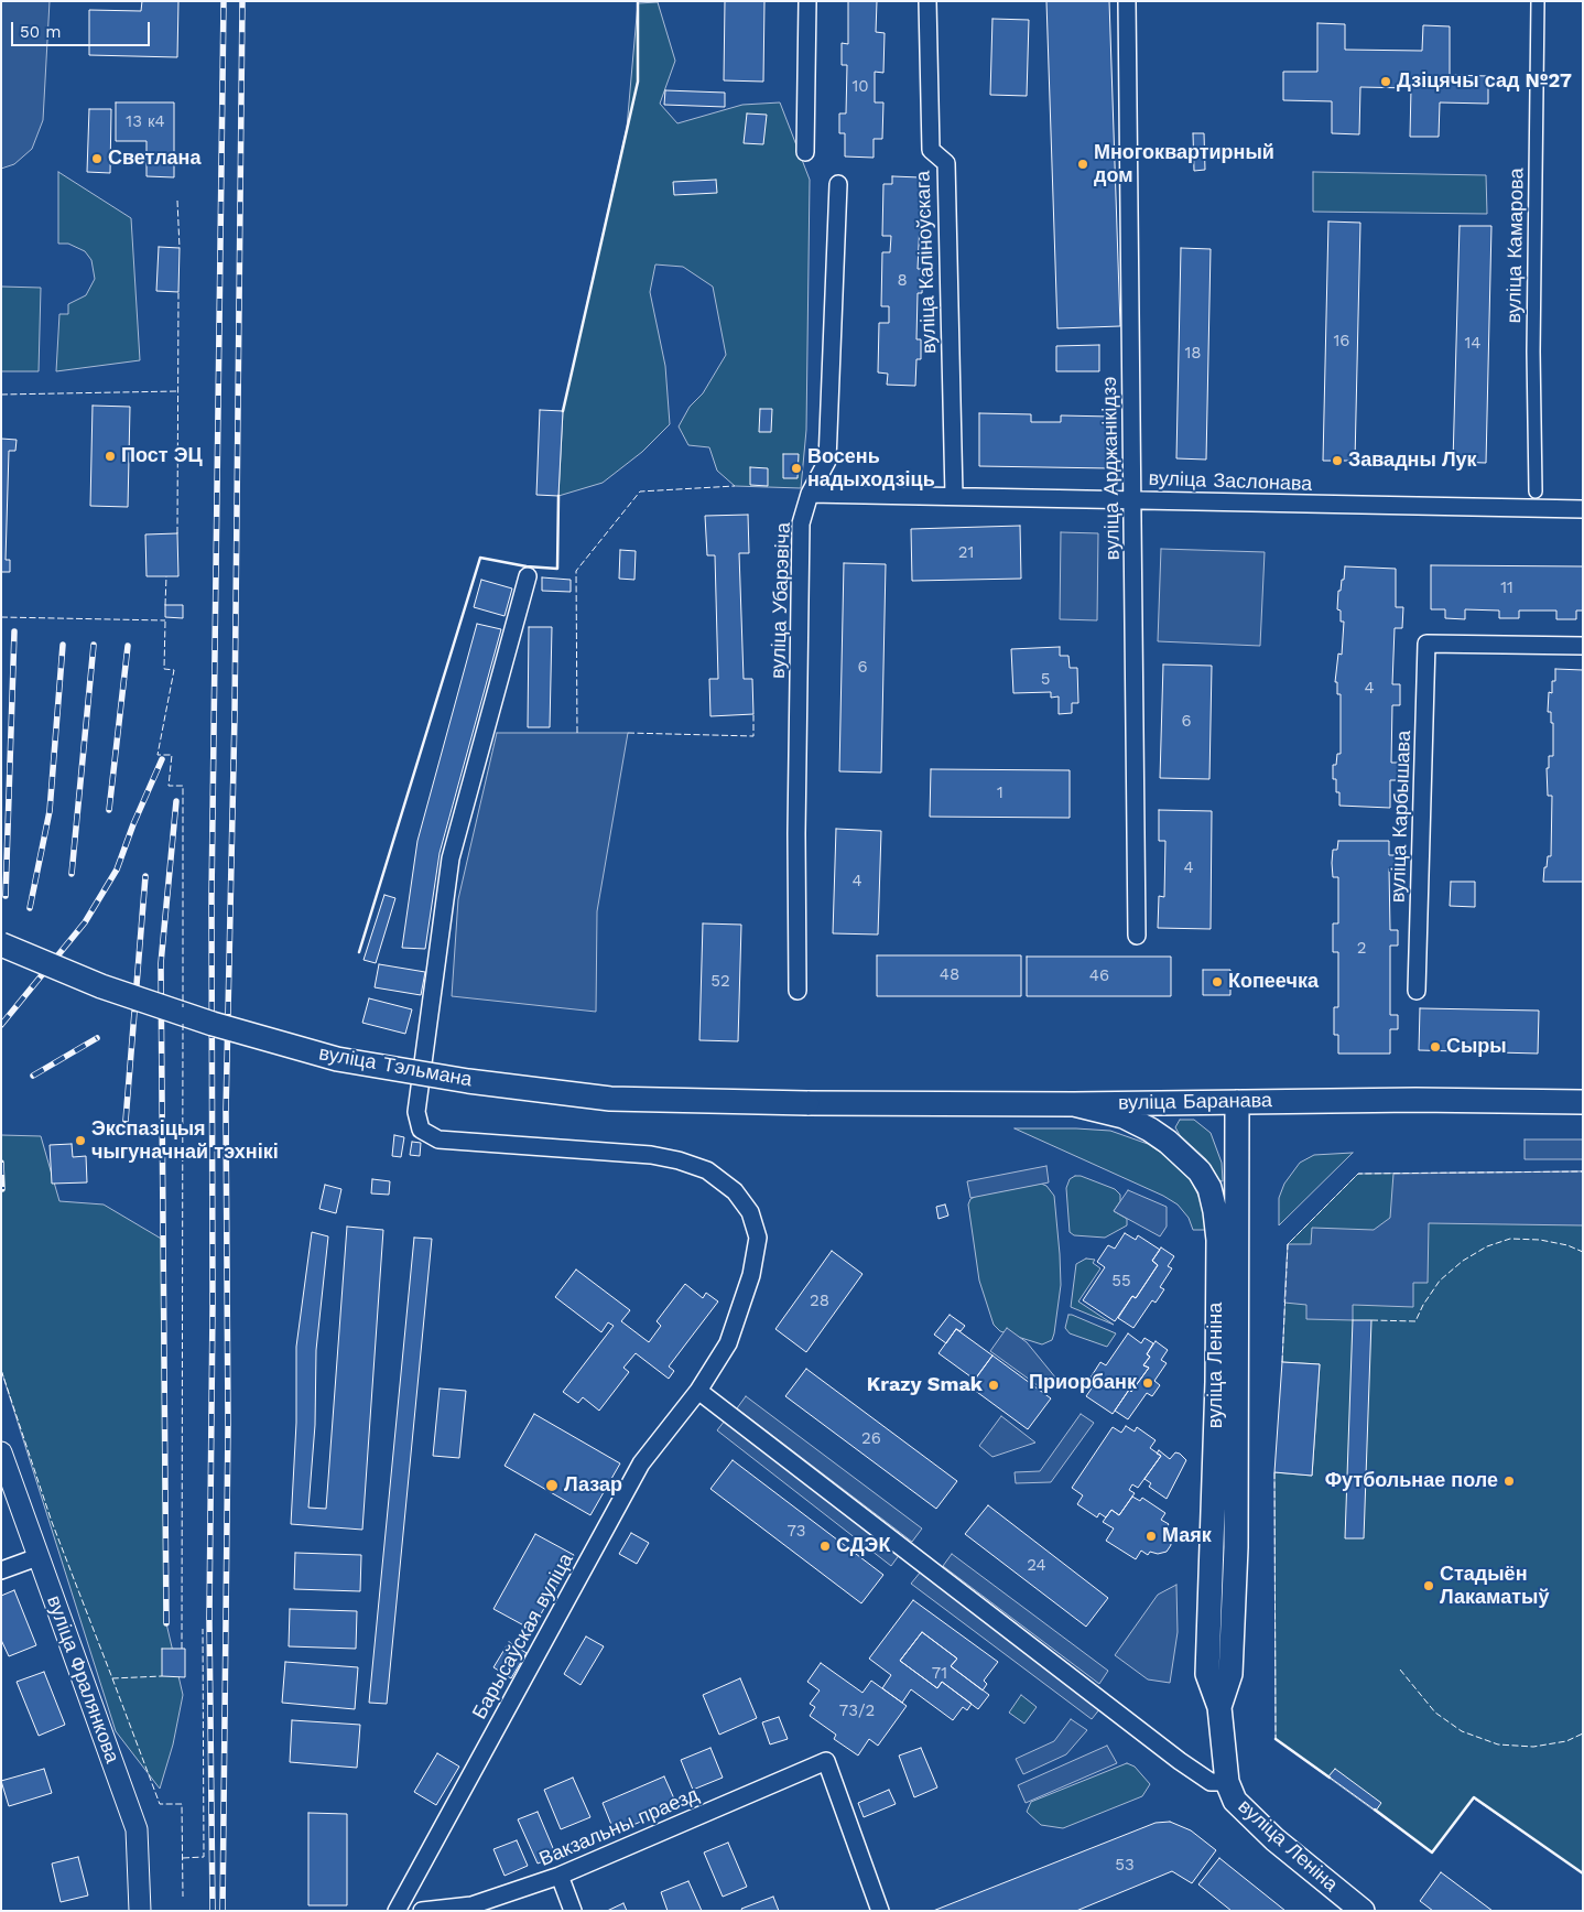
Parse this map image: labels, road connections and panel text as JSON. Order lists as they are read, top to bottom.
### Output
{
  "streets": {
    "main road": ["вуліца Тэльмана", "вуліца Баранава", "вуліца Леніна"],
    "street": [
      "вуліца Камарова",
      "вуліца Каліноўскага",
      "вуліца Арджанікідзэ",
      "вуліца Заслонава",
      "вуліца Убарэвіча",
      "вуліца Карбышава",
      "Барысаўская вуліца",
      "вуліца Фралянкова",
      "Вакзальны праезд"
    ]
  },
  "crossings": [
    ["вуліца Каліноўскага", "вуліца Заслонава"],
    ["вуліца Арджанікідзэ", "вуліца Заслонава"],
    ["вуліца Заслонава", "вуліца Убарэвіча"],
    ["вуліца Тэльмана", "вуліца Баранава"],
    ["вуліца Баранава", "вуліца Леніна"]
  ],
  "places": [
    "Дзіцячы сад №27",
    "Светлана",
    "Многоквартирный дом",
    "Пост ЭЦ",
    "Завадны Лук",
    "Восень надыходзіць",
    "Копеечка",
    "Сыры",
    "Экспазіцыя чыгуначнай тэхнікі",
    "Приорбанк",
    "Krazy Smak",
    "Футбольнае поле",
    "Лазар",
    "Маяк",
    "СДЭК",
    "Стадыён Лакаматыў"
  ],
  "house_numbers": [
    "10",
    "13 к4",
    "8",
    "16",
    "14",
    "18",
    "21",
    "11",
    "6",
    "5",
    "4",
    "6",
    "1",
    "4",
    "4",
    "2",
    "48",
    "46",
    "52",
    "55",
    "28",
    "26",
    "73",
    "24",
    "71",
    "73/2",
    "53"
  ],
  "scale_bar": "50 m"
}
